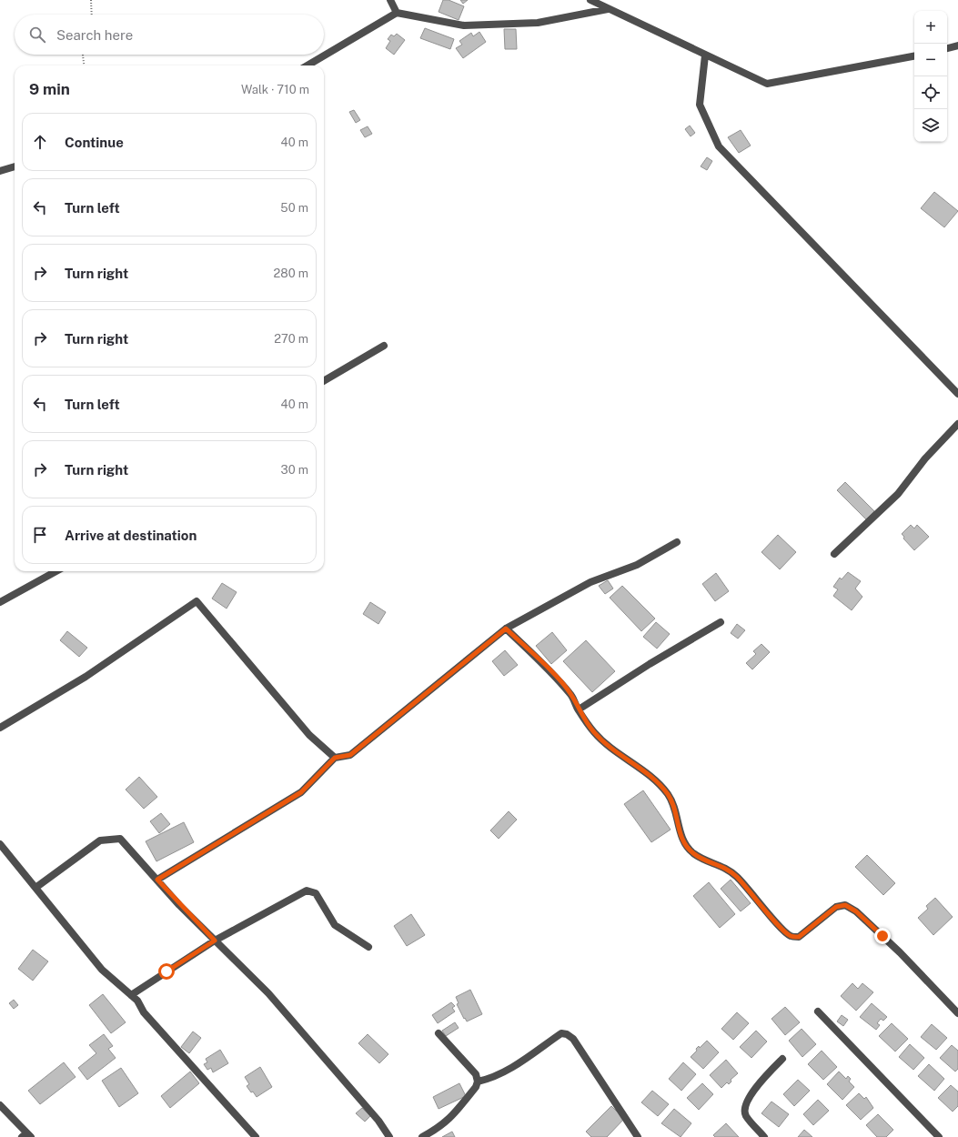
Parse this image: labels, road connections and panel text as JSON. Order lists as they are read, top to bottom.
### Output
{
  "page": {
    "map_buttons": ["+", "−"],
    "search": "Search here",
    "heading": ["9 min", "Walk · 710 m"],
    "list": [
      ["Continue", "40 m"],
      ["Turn left", "50 m"],
      ["Turn right", "280 m"],
      ["Turn right", "270 m"],
      ["Turn left", "40 m"],
      ["Turn right", "30 m"],
      "Arrive at destination"
    ]
  }
}
